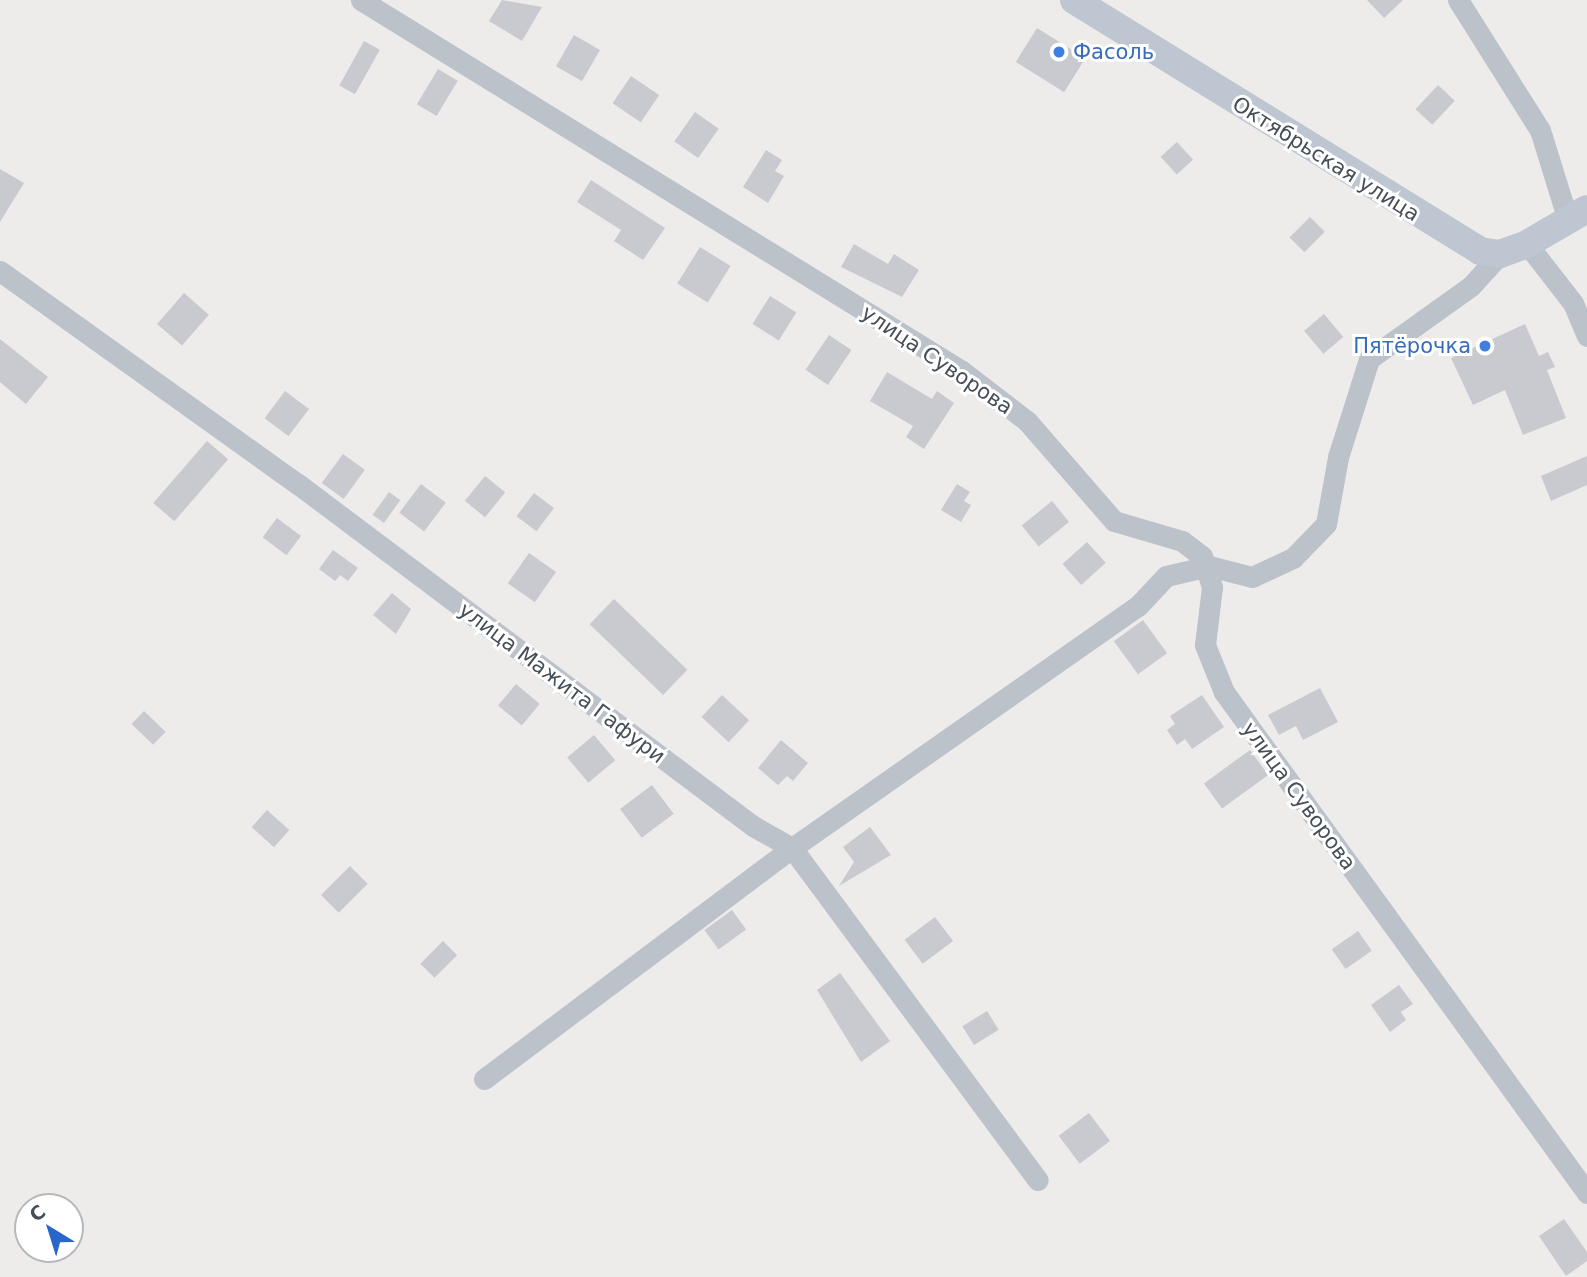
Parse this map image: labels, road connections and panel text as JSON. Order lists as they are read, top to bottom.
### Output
{
  "streets": {
    "street": ["Октябрьская улица", "улица Суворова", "улица Мажита Гафури"]
  },
  "places": ["Фасоль", "Пятёрочка"],
  "north": "top left"
}
